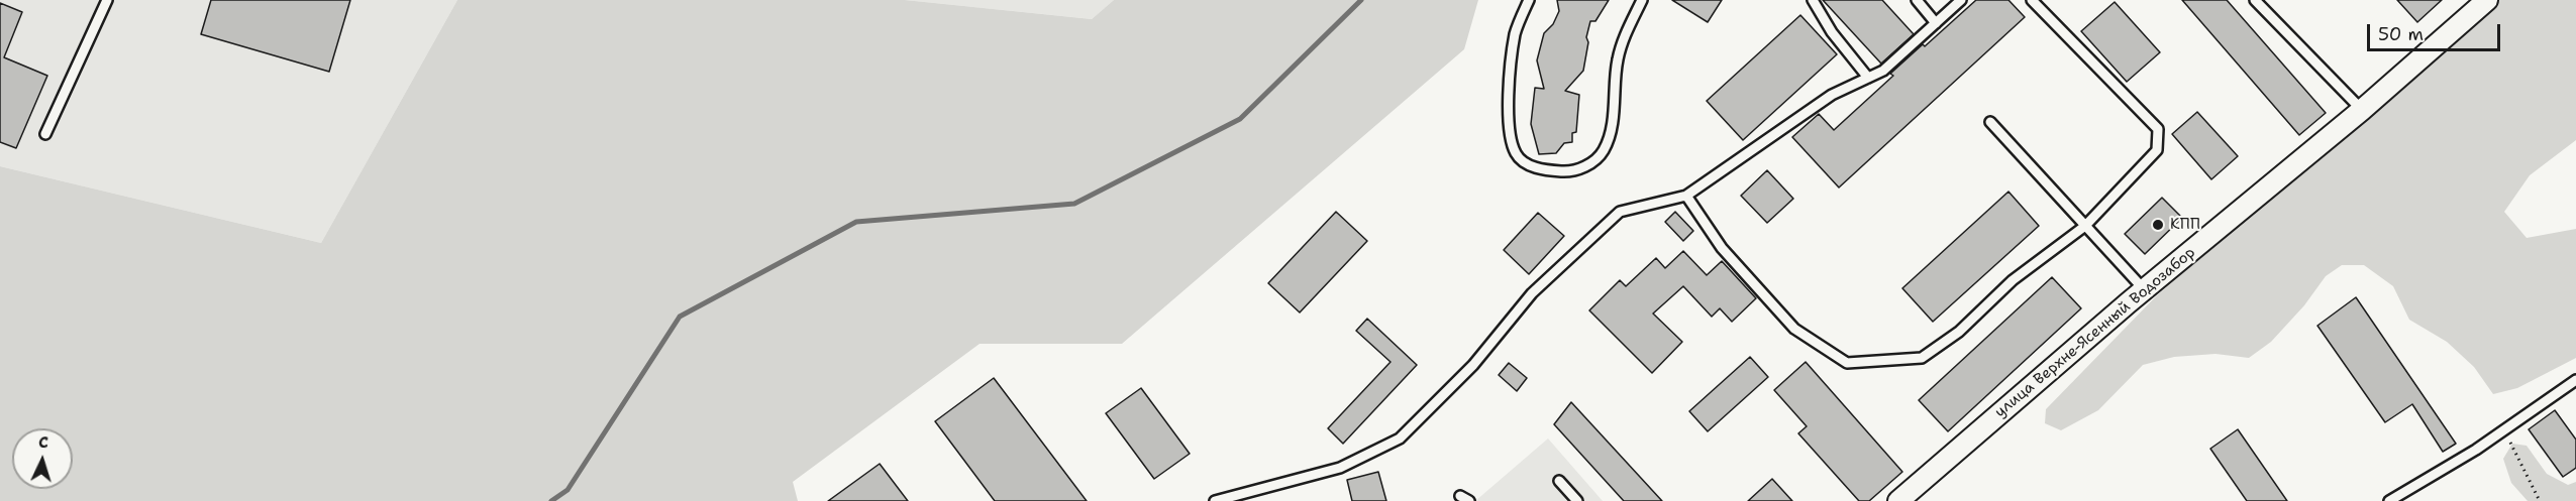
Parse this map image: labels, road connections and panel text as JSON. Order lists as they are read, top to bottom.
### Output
{
  "streets": {
    "street": ["улица Верхне-Ясенный Водозабор"]
  },
  "places": ["КПП"],
  "scale_bar": "50 m",
  "north": "top"
}
